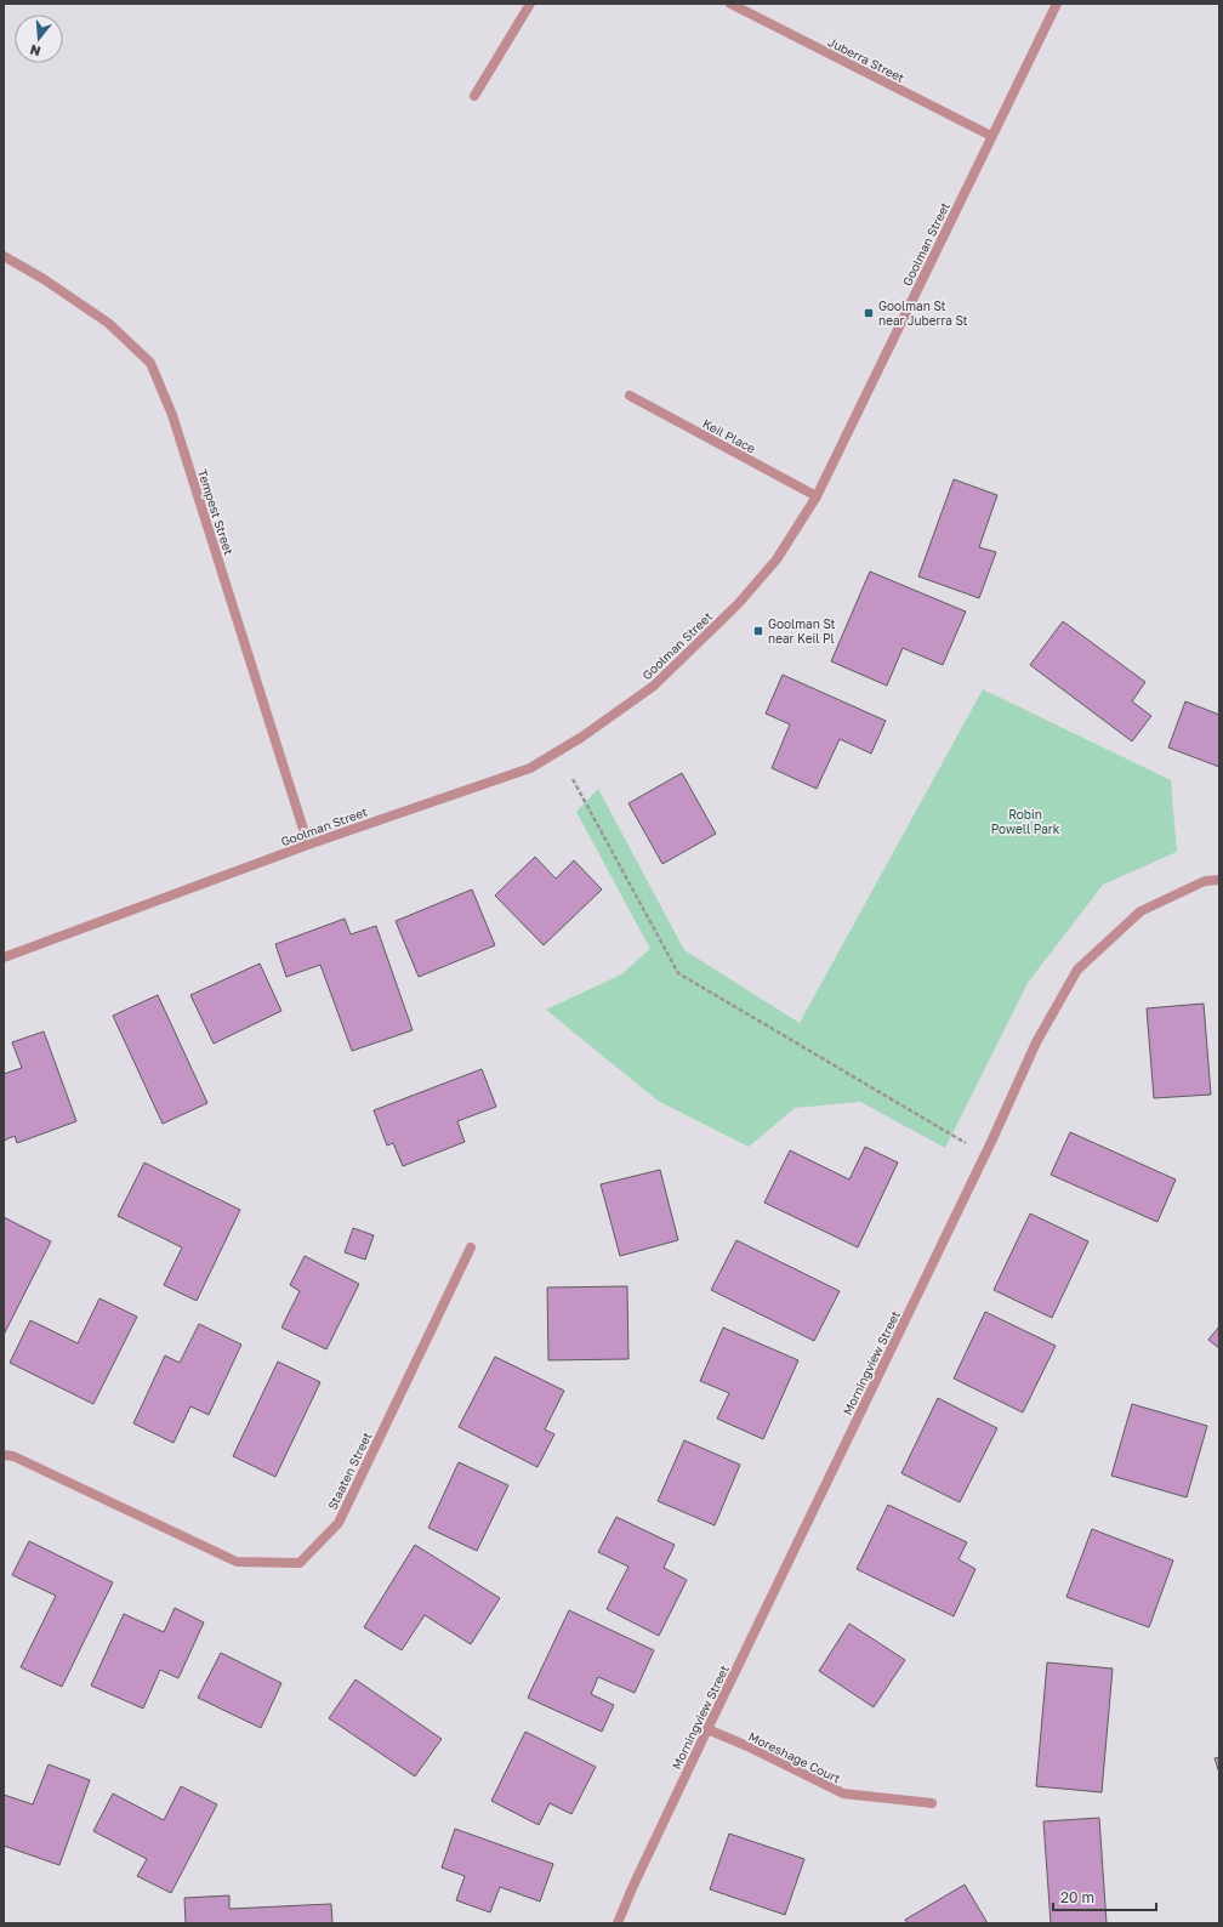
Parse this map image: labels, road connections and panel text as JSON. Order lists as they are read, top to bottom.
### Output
{
  "streets": {
    "street": [
      "Juberra Street",
      "Goolman Street",
      "Keil Place",
      "Tempest Street",
      "Morningview Street",
      "Staaten Street",
      "Moreshage Court"
    ]
  },
  "crossings": [
    ["Juberra Street", "Goolman Street"],
    ["Goolman Street", "Keil Place"],
    ["Goolman Street", "Tempest Street"],
    ["Morningview Street", "Moreshage Court"]
  ],
  "parks": ["Robin Powell Park"],
  "places": {
    "transit": ["Goolman St near Juberra St", "Goolman St near Keil Pl"]
  },
  "scale_bar": "20 m",
  "north": "bottom"
}
